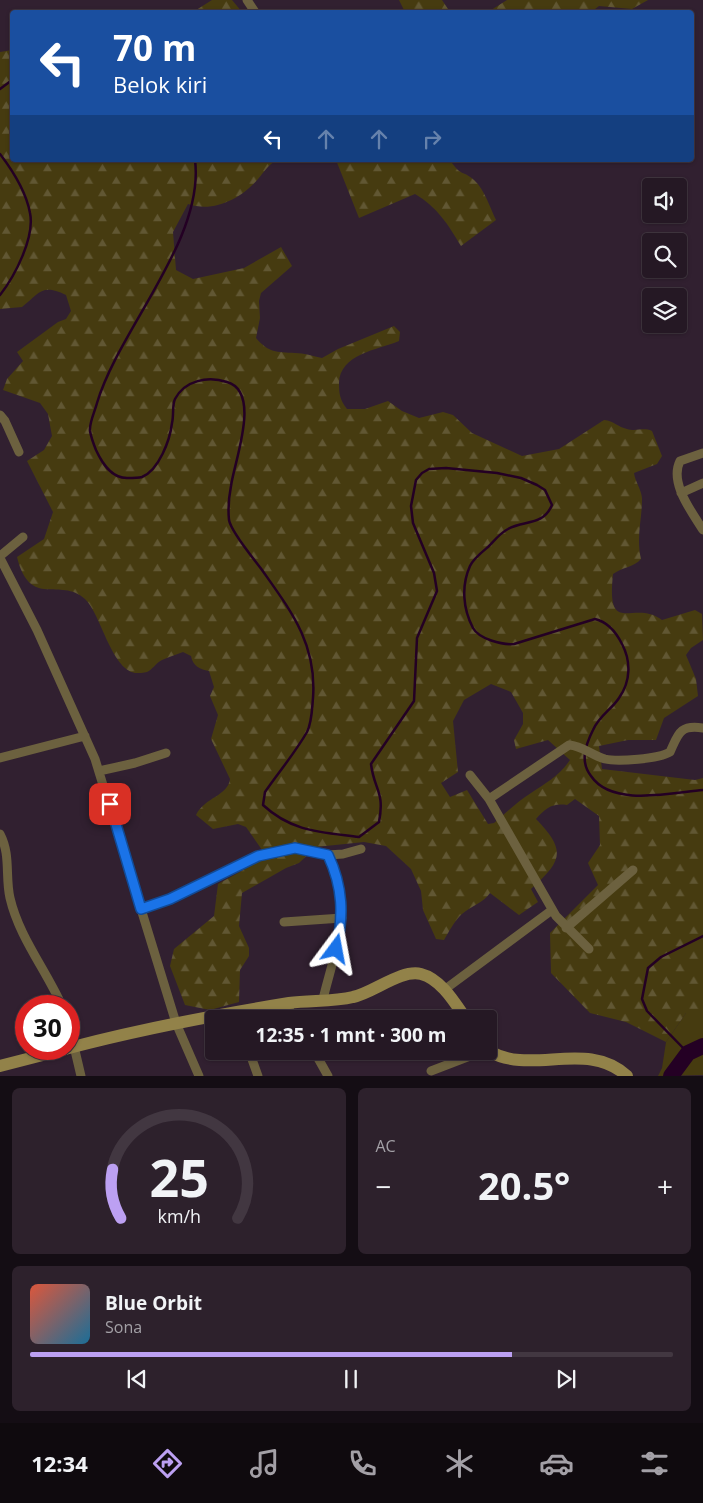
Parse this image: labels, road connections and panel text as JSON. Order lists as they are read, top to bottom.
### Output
{
  "page": {
    "turn": ["70 m", "Belok kiri"],
    "limit": "30",
    "trip": "12:35 · 1 mnt · 300 m",
    "tile": "AC",
    "heat": ["−", "20.5°", "+"],
    "song": ["Blue Orbit", "Sona"],
    "tabs": "12:34",
    "gauge": ["25", "km/h"]
  }
}
